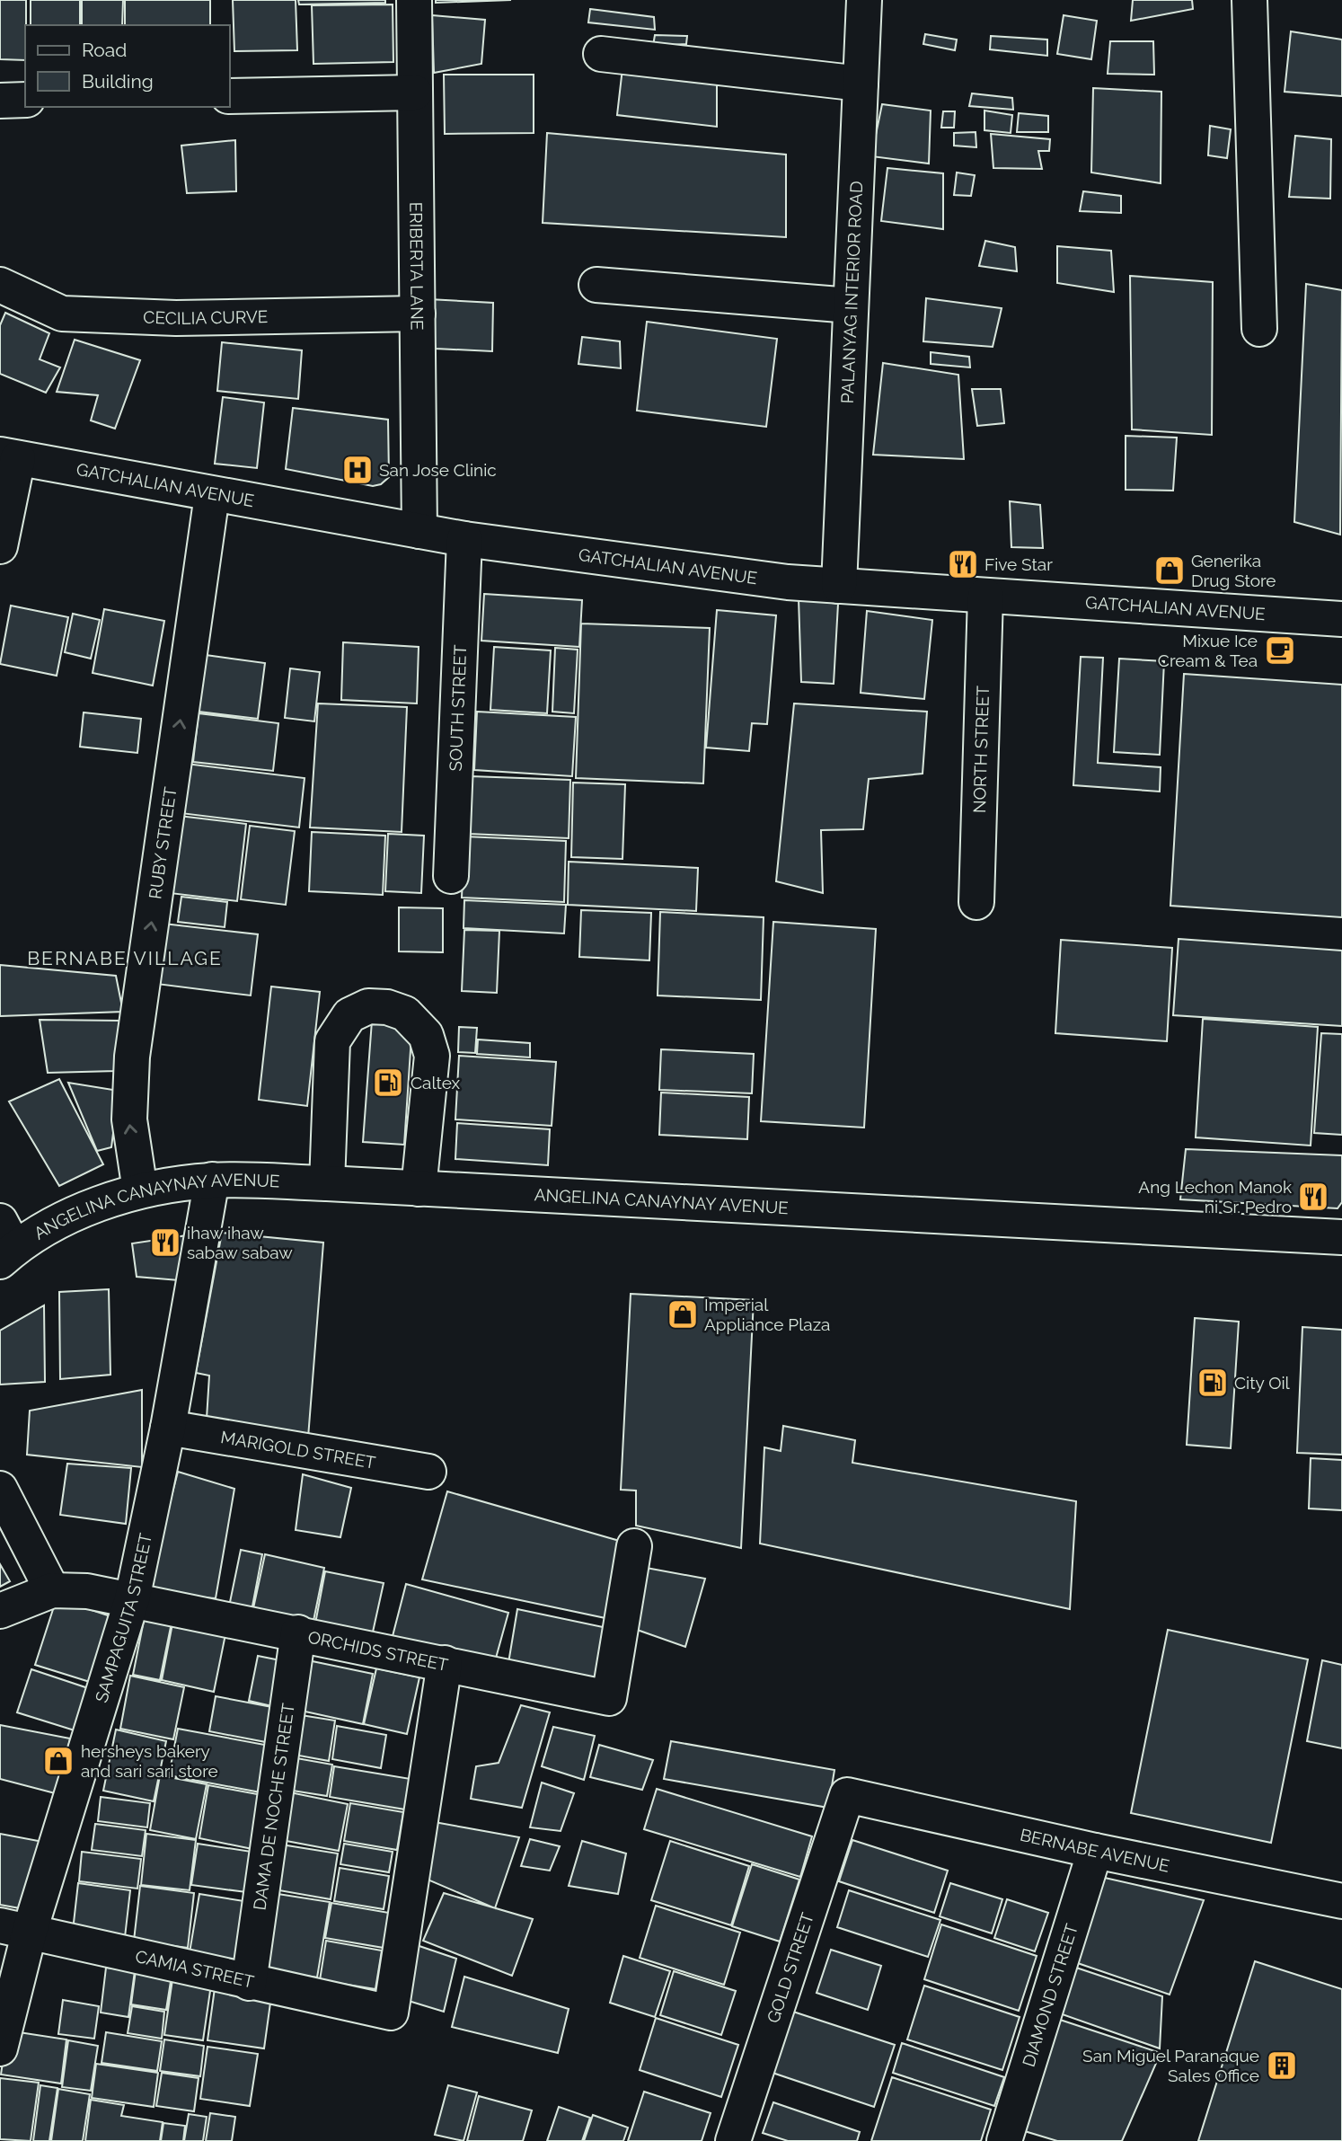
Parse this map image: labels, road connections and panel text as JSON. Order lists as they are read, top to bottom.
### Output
{
  "streets": {
    "street": [
      "ERIBERTA LANE",
      "PALANYAG INTERIOR ROAD",
      "CECILIA CURVE",
      "GATCHALIAN AVENUE",
      "SOUTH STREET",
      "NORTH STREET",
      "RUBY STREET",
      "ANGELINA CANAYNAY AVENUE",
      "MARIGOLD STREET",
      "SAMPAGUITA STREET",
      "ORCHIDS STREET",
      "DAMA DE NOCHE STREET",
      "BERNABE AVENUE",
      "GOLD STREET",
      "CAMIA STREET",
      "DIAMOND STREET"
    ]
  },
  "crossings": [
    ["ERIBERTA LANE", "CECILIA CURVE"],
    ["ERIBERTA LANE", "GATCHALIAN AVENUE"],
    ["PALANYAG INTERIOR ROAD", "GATCHALIAN AVENUE"],
    ["GATCHALIAN AVENUE", "SOUTH STREET"],
    ["GATCHALIAN AVENUE", "NORTH STREET"],
    ["GATCHALIAN AVENUE", "RUBY STREET"],
    ["RUBY STREET", "ANGELINA CANAYNAY AVENUE"],
    ["ANGELINA CANAYNAY AVENUE", "SAMPAGUITA STREET"],
    ["MARIGOLD STREET", "SAMPAGUITA STREET"],
    ["SAMPAGUITA STREET", "ORCHIDS STREET"],
    ["SAMPAGUITA STREET", "CAMIA STREET"],
    ["ORCHIDS STREET", "DAMA DE NOCHE STREET"],
    ["ORCHIDS STREET", "CAMIA STREET"],
    ["DAMA DE NOCHE STREET", "CAMIA STREET"],
    ["BERNABE AVENUE", "GOLD STREET"],
    ["BERNABE AVENUE", "DIAMOND STREET"]
  ],
  "one_way": ["RUBY STREET"],
  "districts": ["BERNABE VILLAGE"],
  "places": {
    "hospital": ["San Jose Clinic"],
    "restaurant": ["Five Star", "Ang Lechon Manok ni Sr. Pedro", "ihaw ihaw sabaw sabaw"],
    "shop": ["Generika Drug Store", "Imperial Appliance Plaza", "hersheys bakery and sari sari store"],
    "cafe": ["Mixue Ice Cream & Tea"],
    "fuel station": ["Caltex", "City Oil"],
    "building": ["San Miguel Paranaque Sales Office"]
  },
  "legend": ["Road", "Building"]
}
